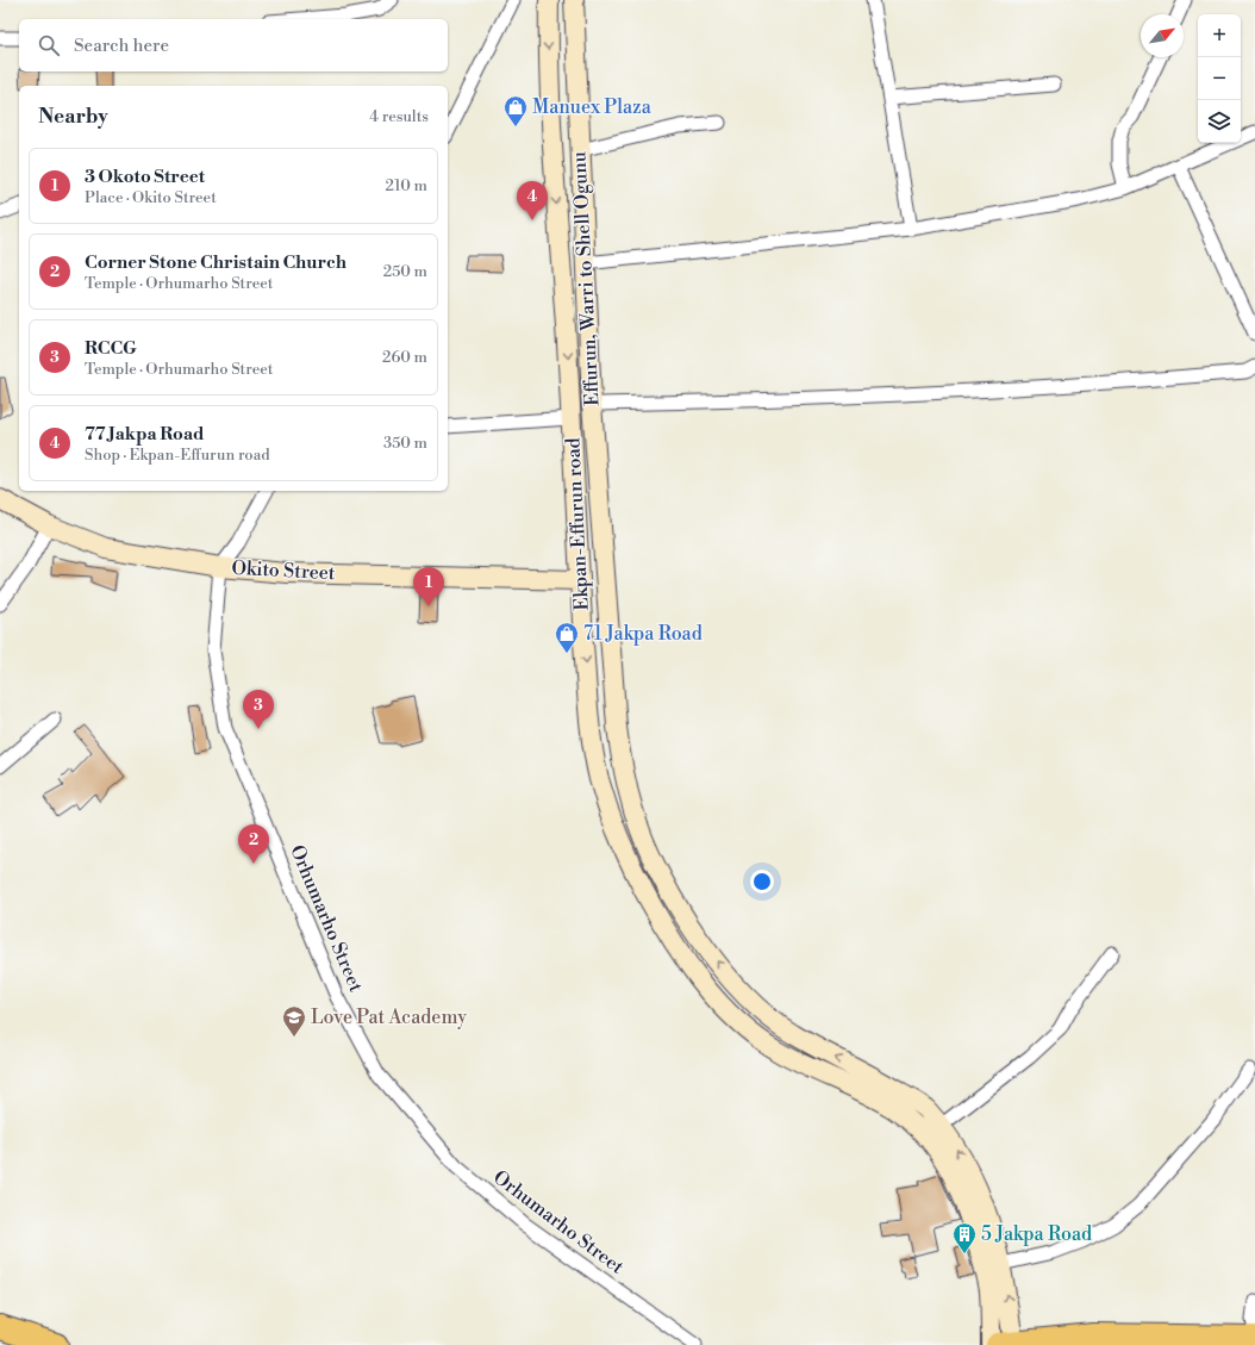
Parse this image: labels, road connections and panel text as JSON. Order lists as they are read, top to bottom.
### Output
{
  "streets": {
    "main road": ["Effurun, Warri to Shell Ogunu", "Ekpan-Effurun road", "Okito Street"],
    "street": ["Orhumarho Street"]
  },
  "crossings": [
    ["Effurun, Warri to Shell Ogunu", "Ekpan-Effurun road"],
    ["Ekpan-Effurun road", "Okito Street"],
    ["Okito Street", "Orhumarho Street"]
  ],
  "one_way": ["Effurun, Warri to Shell Ogunu", "Ekpan-Effurun road"],
  "places": {
    "shop": ["Manuex Plaza", "71 Jakpa Road"],
    "school or university": ["Love Pat Academy"],
    "building": ["5 Jakpa Road"]
  },
  "north": "top right",
  "page": {
    "map_buttons": ["+", "−"],
    "search": "Search here",
    "heading": ["Nearby", "4 results"],
    "list": [
      {
        "mark": "1",
        "name": "3 Okoto Street",
        "note": "Place · Okito Street",
        "value": "210 m"
      },
      {
        "mark": "2",
        "name": "Corner Stone Christain Church",
        "note": "Temple · Orhumarho Street",
        "value": "250 m"
      },
      {
        "mark": "3",
        "name": "RCCG",
        "note": "Temple · Orhumarho Street",
        "value": "260 m"
      },
      {
        "mark": "4",
        "name": "77 Jakpa Road",
        "note": "Shop · Ekpan-Effurun road",
        "value": "350 m"
      }
    ],
    "pins": [
      "4",
      "1",
      "3",
      "2"
    ]
  }
}
